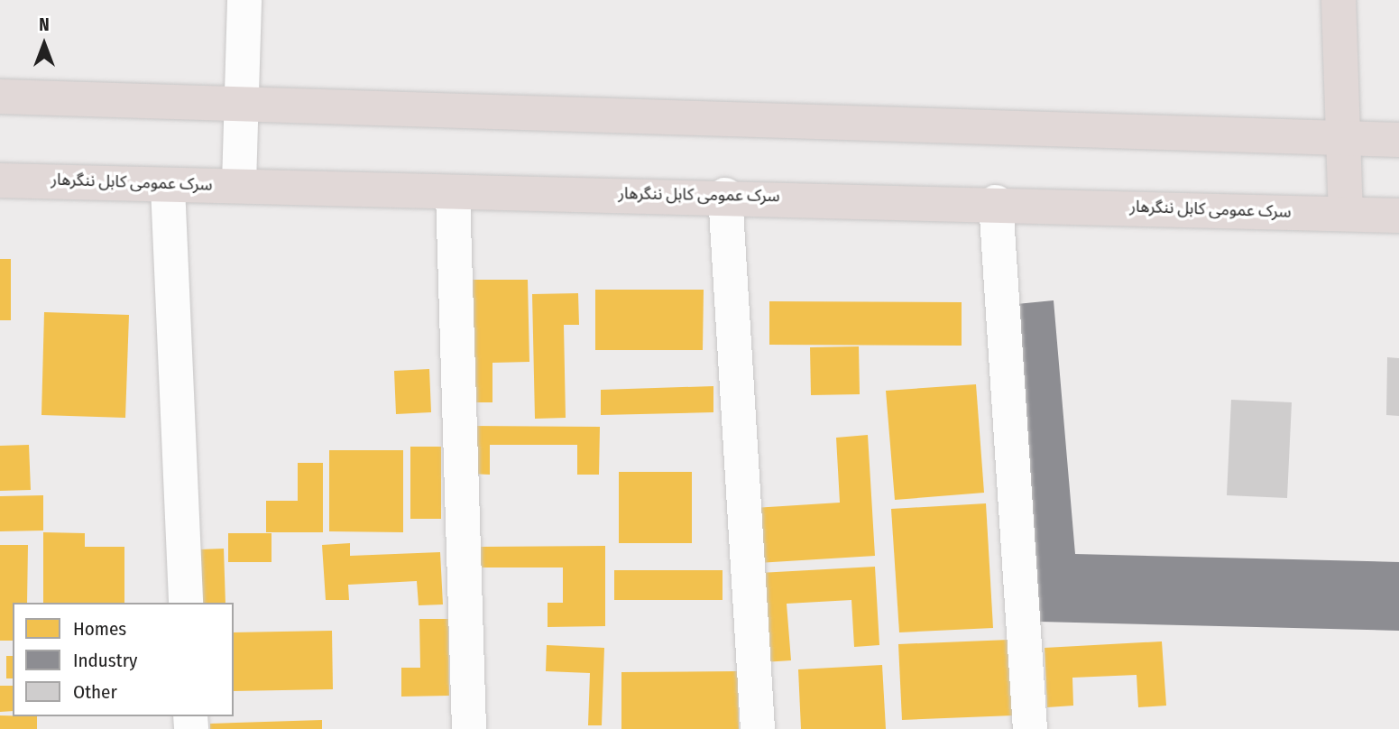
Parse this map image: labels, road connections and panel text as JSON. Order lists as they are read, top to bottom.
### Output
{
  "streets": {
    "highway": ["سرک عمومی کابل ننگرهار"]
  },
  "legend": ["Homes", "Industry", "Other"],
  "north": "top"
}
